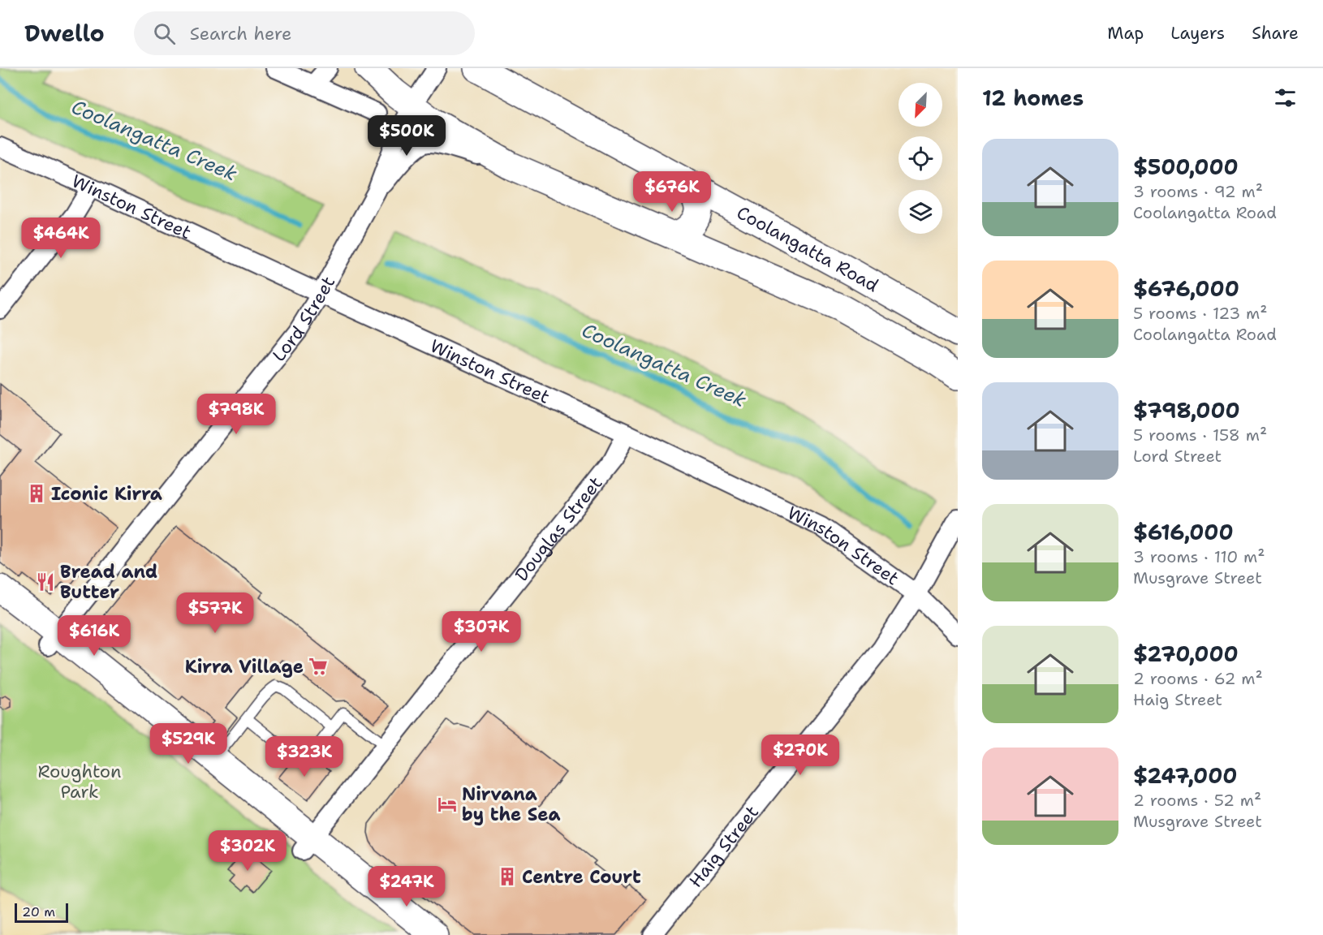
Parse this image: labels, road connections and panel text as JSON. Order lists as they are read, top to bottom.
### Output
{
  "streets": {
    "street": [
      "Winston Street",
      "Coolangatta Road",
      "Lord Street",
      "Douglas Street",
      "Haig Street"
    ]
  },
  "crossings": [
    ["Winston Street", "Lord Street"],
    ["Winston Street", "Douglas Street"],
    ["Winston Street", "Haig Street"],
    ["Coolangatta Road", "Lord Street"]
  ],
  "water": ["Coolangatta Creek"],
  "parks": ["Roughton Park"],
  "places": {
    "building": ["Iconic Kirra", "Centre Court"],
    "restaurant": ["Bread and Butter"],
    "supermarket": ["Kirra Village"],
    "hotel": ["Nirvana by the Sea"]
  },
  "scale_bar": "20 m",
  "north": "bottom left",
  "page": {
    "header": "Dwello",
    "search": "Search here",
    "nav": ["Map", "Layers", "Share"],
    "heading": "12 homes",
    "price": [
      "$500K",
      "$676K",
      "$464K",
      "$798K",
      "$577K",
      "$307K",
      "$616K",
      "$529K",
      "$270K",
      "$323K",
      "$302K",
      "$247K"
    ],
    "list": [
      {
        "name": "$500,000",
        "note": "3 rooms · 92 m² · Coolangatta Road"
      },
      {
        "name": "$676,000",
        "note": "5 rooms · 123 m² · Coolangatta Road"
      },
      {
        "name": "$798,000",
        "note": "5 rooms · 158 m² · Lord Street"
      },
      {
        "name": "$616,000",
        "note": "3 rooms · 110 m² · Musgrave Street"
      },
      {
        "name": "$270,000",
        "note": "2 rooms · 62 m² · Haig Street"
      },
      {
        "name": "$247,000",
        "note": "2 rooms · 52 m² · Musgrave Street"
      }
    ],
    "scale": "20 m"
  }
}
